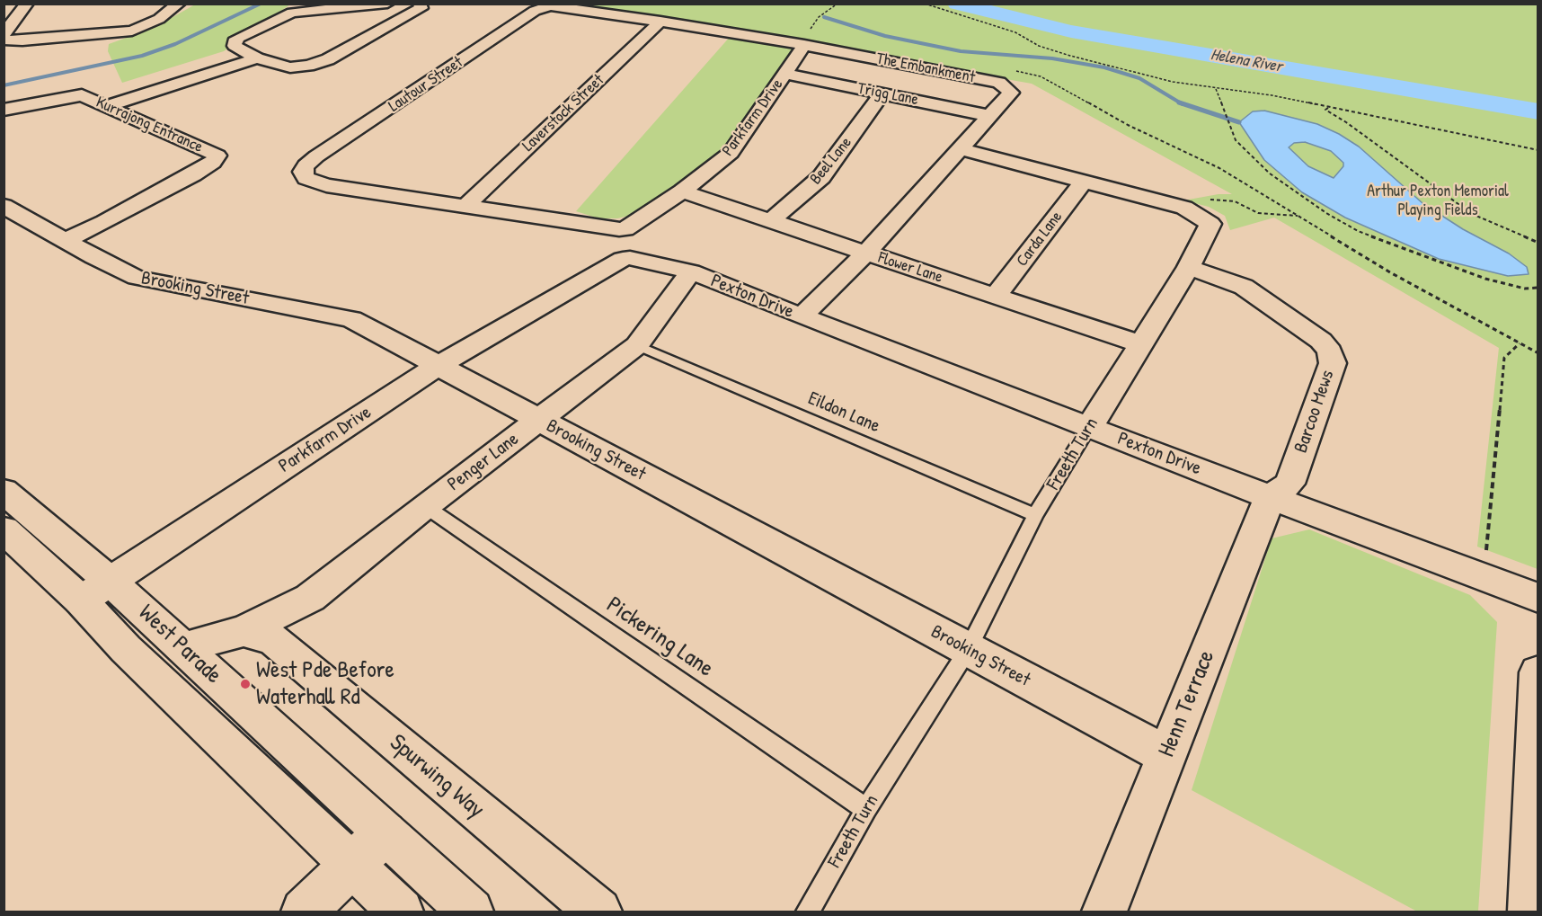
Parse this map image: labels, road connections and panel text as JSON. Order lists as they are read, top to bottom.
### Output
{
  "streets": {
    "street": [
      "The Embankment",
      "Lautour Street",
      "Trigg Lane",
      "Laverstock Street",
      "Parkfarm Drive",
      "Kurrajong Entrance",
      "Beel Lane",
      "Carda Lane",
      "Flower Lane",
      "Brooking Street",
      "Pexton Drive",
      "Barcoo Mews",
      "Freeth Turn",
      "Penger Lane",
      "West Parade",
      "Henn Terrace",
      "Spurwing Way"
    ],
    "lane": ["Eildon Lane", "Pickering Lane"]
  },
  "crossings": [
    ["The Embankment", "Lautour Street"],
    ["The Embankment", "Trigg Lane"],
    ["The Embankment", "Laverstock Street"],
    ["The Embankment", "Parkfarm Drive"],
    ["The Embankment", "Flower Lane"],
    ["The Embankment", "Pexton Drive"],
    ["The Embankment", "Freeth Turn"],
    ["Lautour Street", "Laverstock Street"],
    ["Trigg Lane", "Parkfarm Drive"],
    ["Trigg Lane", "Beel Lane"],
    ["Parkfarm Drive", "Flower Lane"],
    ["Parkfarm Drive", "Brooking Street"],
    ["Parkfarm Drive", "Pexton Drive"],
    ["Parkfarm Drive", "West Parade"],
    ["Kurrajong Entrance", "Brooking Street"],
    ["Beel Lane", "Flower Lane"],
    ["Carda Lane", "Flower Lane"],
    ["Carda Lane", "Freeth Turn"],
    ["Flower Lane", "Freeth Turn"],
    ["Brooking Street", "Freeth Turn"],
    ["Brooking Street", "Penger Lane"],
    ["Brooking Street", "Henn Terrace"],
    ["Pexton Drive", "Barcoo Mews"],
    ["Pexton Drive", "Freeth Turn"],
    ["Pexton Drive", "Penger Lane"],
    ["Pexton Drive", "Henn Terrace"],
    ["Barcoo Mews", "Freeth Turn"],
    ["Barcoo Mews", "Henn Terrace"],
    ["Eildon Lane", "Freeth Turn"],
    ["Eildon Lane", "Penger Lane"],
    ["Freeth Turn", "Pickering Lane"],
    ["Penger Lane", "Pickering Lane"],
    ["Penger Lane", "Spurwing Way"]
  ],
  "water": ["Helena River"],
  "parks": ["Arthur Pexton Memorial Playing Fields"],
  "places": ["West Pde Before Waterhall Rd"]
}
